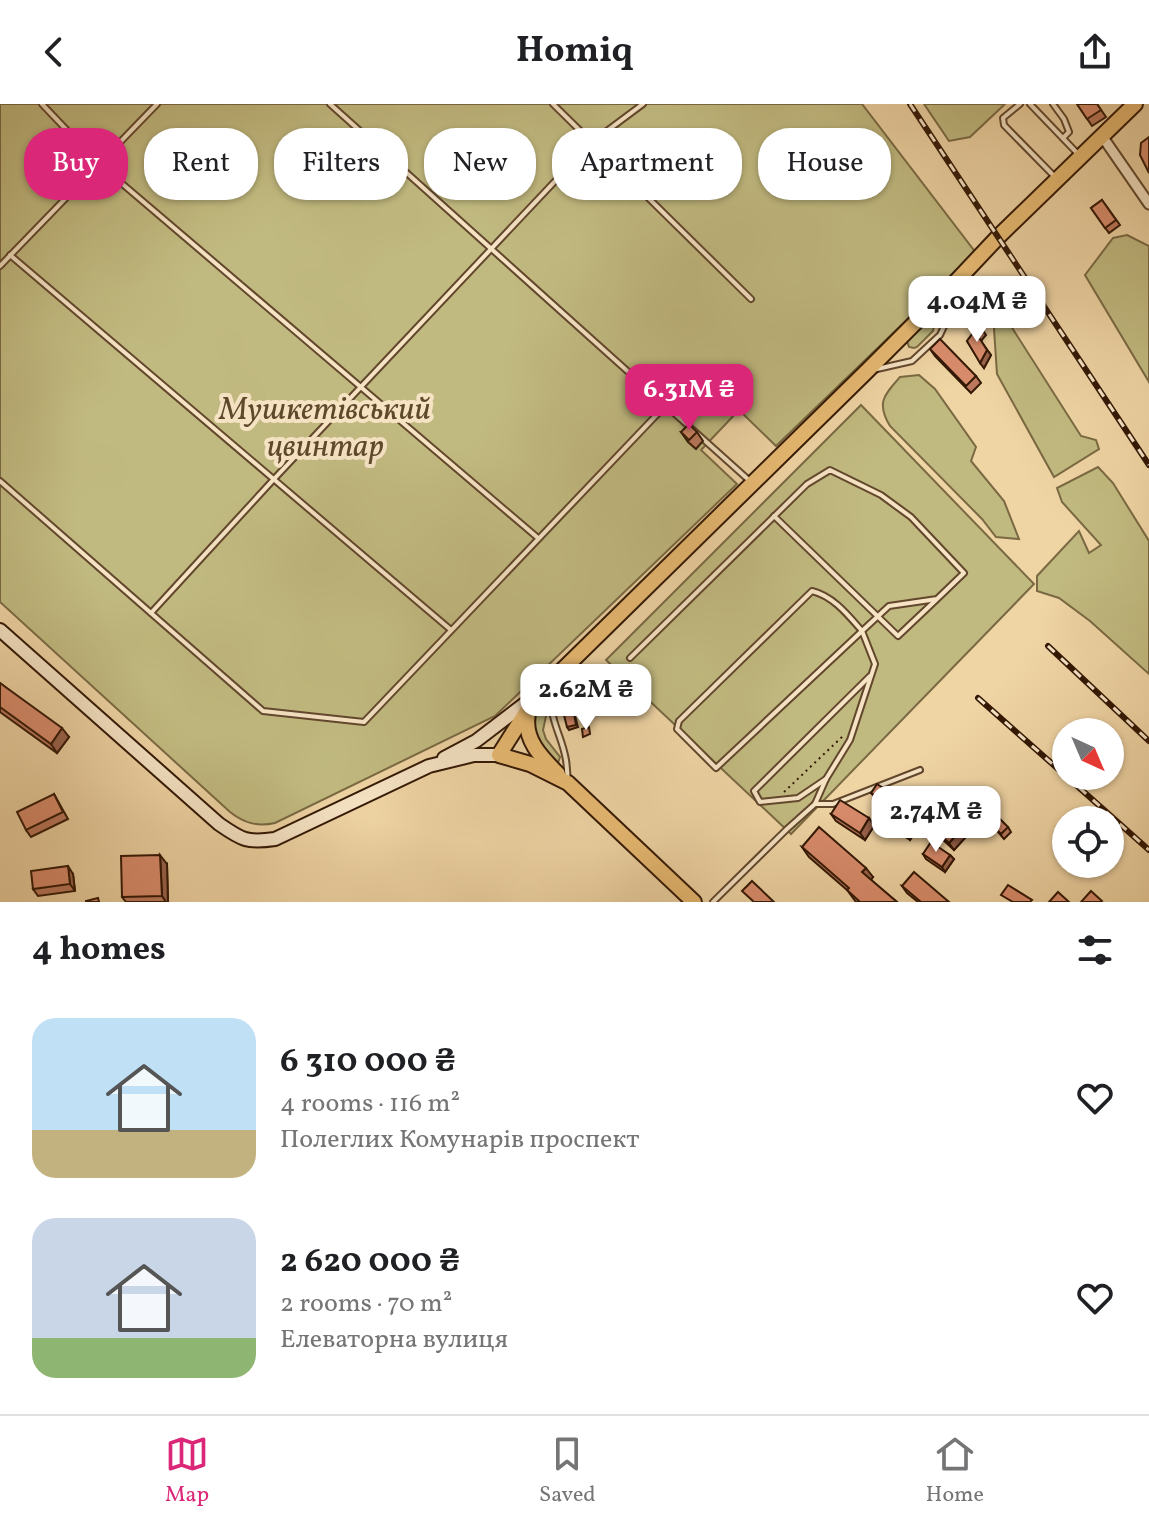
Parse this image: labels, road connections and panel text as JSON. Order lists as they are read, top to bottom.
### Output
{
  "parks": ["Мушкетівський цвинтар"],
  "north": "bottom right",
  "page": {
    "header": "Homiq",
    "chip": [
      "Buy",
      "Rent",
      "Filters",
      "New",
      "Apartment",
      "House"
    ],
    "price": [
      "4.04M ₴",
      "6.31M ₴",
      "2.62M ₴",
      "2.74M ₴"
    ],
    "heading": "4 homes",
    "list": [
      {
        "name": "6 310 000 ₴",
        "note": "4 rooms · 116 m² · Полеглих Комунарів проспект"
      },
      {
        "name": "2 620 000 ₴",
        "note": "2 rooms · 70 m² · Елеваторна вулиця"
      }
    ],
    "tabs": ["Map", "Saved", "Home"]
  }
}
